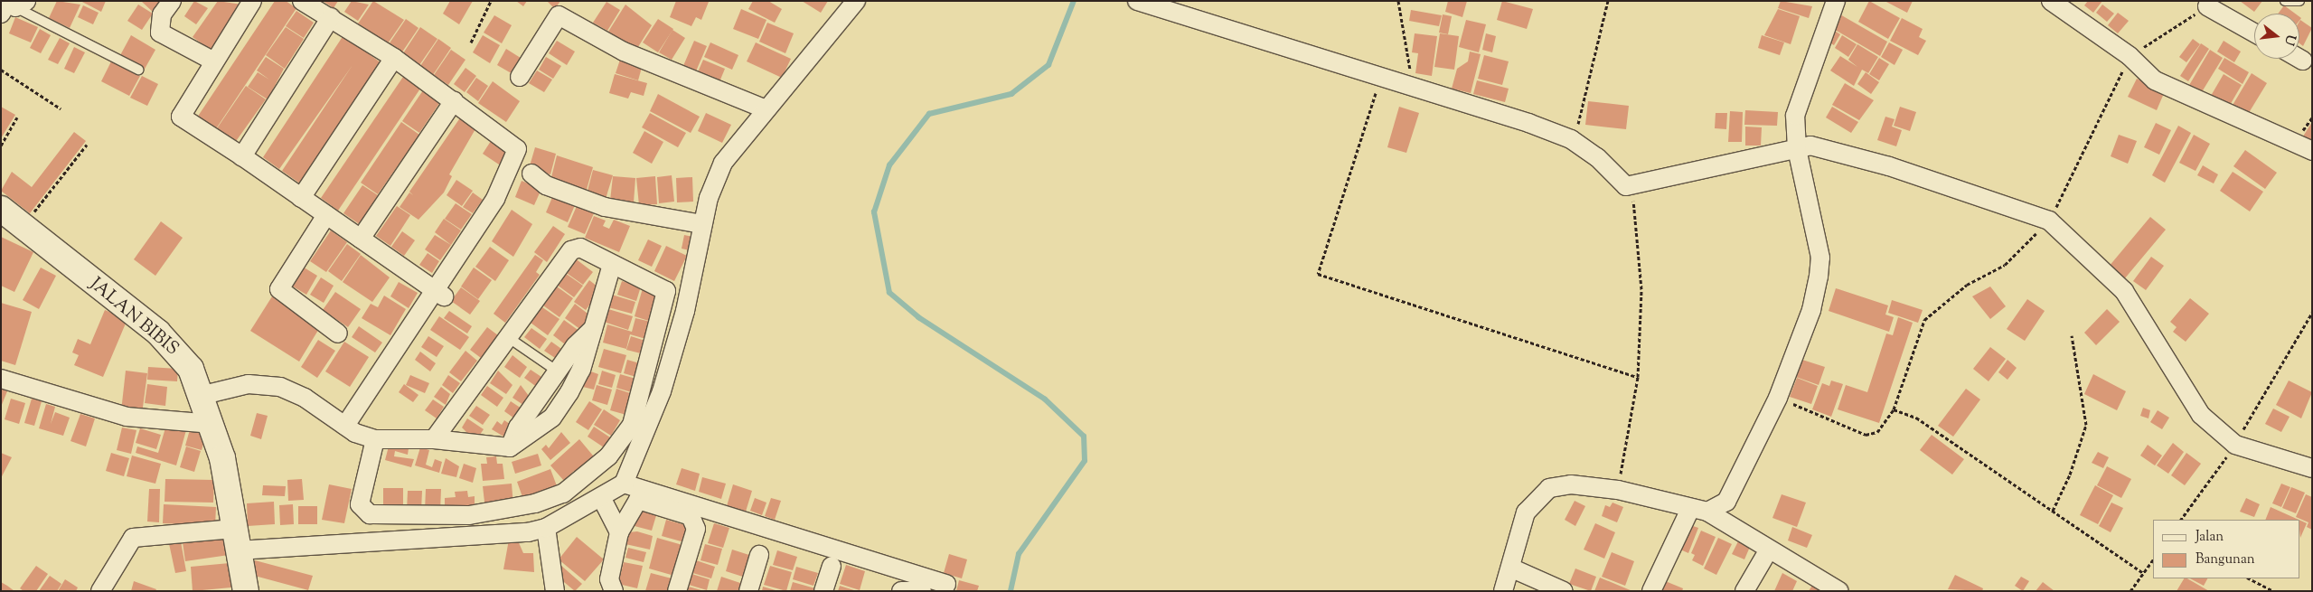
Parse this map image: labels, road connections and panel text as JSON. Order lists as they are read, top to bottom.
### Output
{
  "streets": {
    "main road": ["JALAN BIBIS"]
  },
  "legend": ["Jalan", "Bangunan"],
  "north": "right"
}
